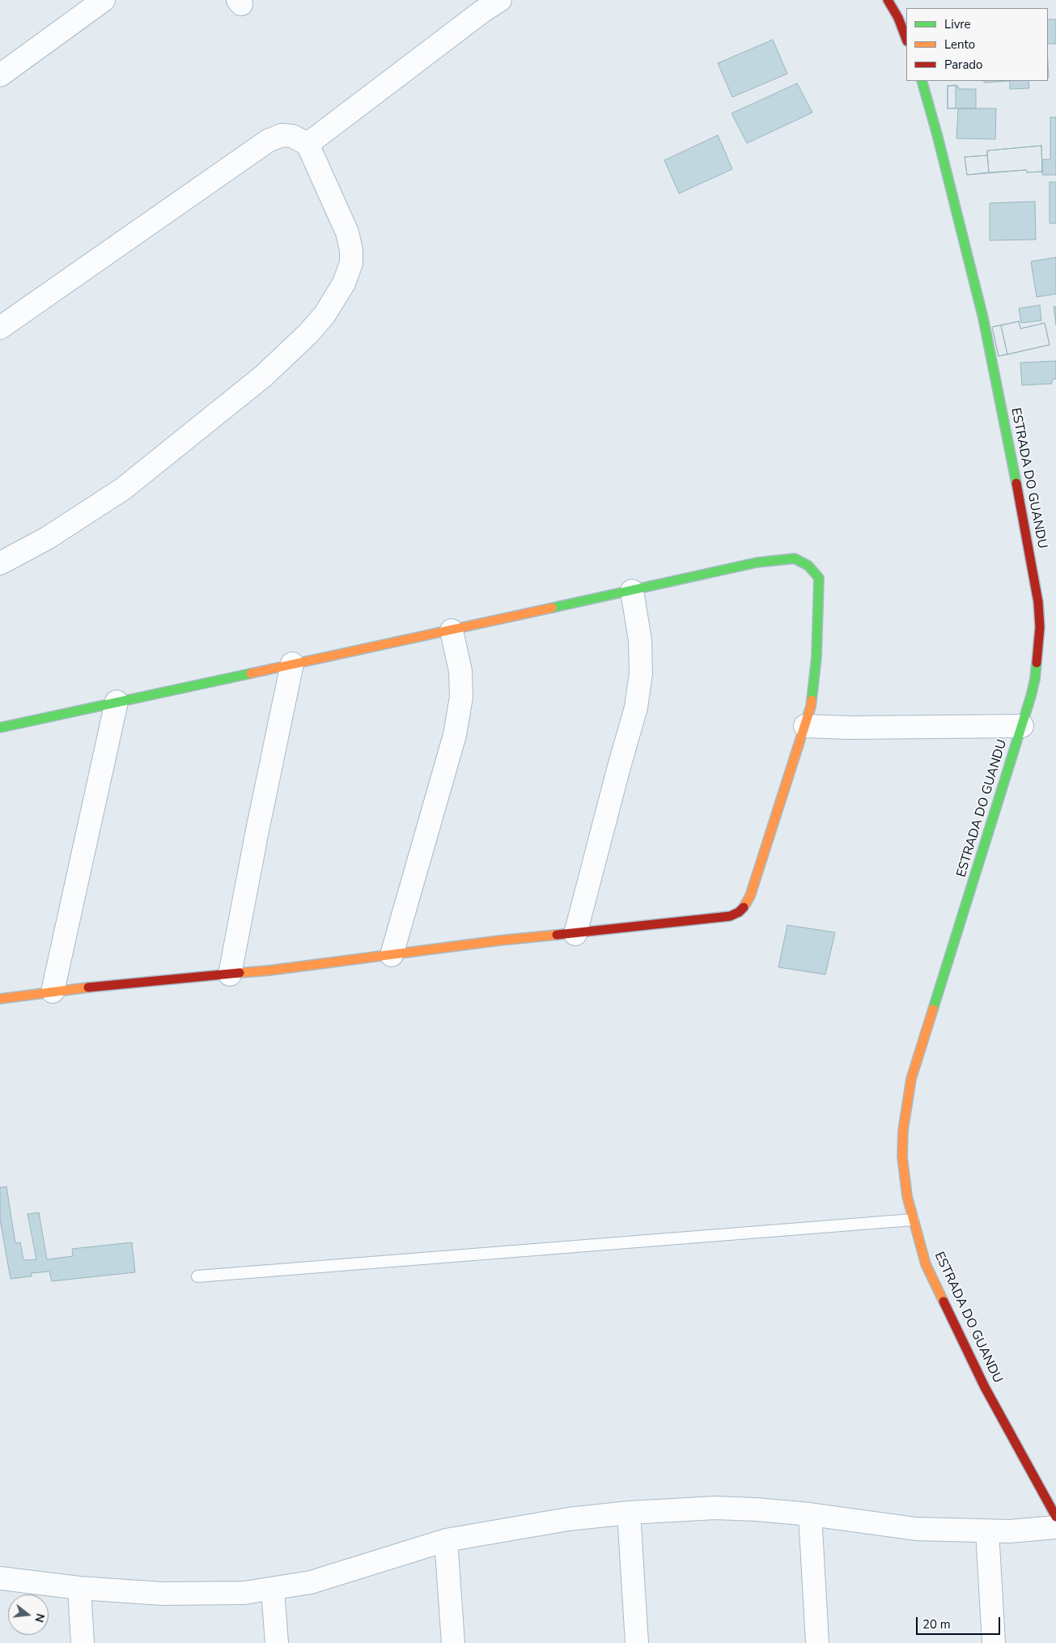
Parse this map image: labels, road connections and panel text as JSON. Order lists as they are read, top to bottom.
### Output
{
  "streets": {
    "street": ["ESTRADA DO GUANDU"]
  },
  "legend": ["Livre", "Lento", "Parado"],
  "scale_bar": "20 m",
  "north": "right"
}
